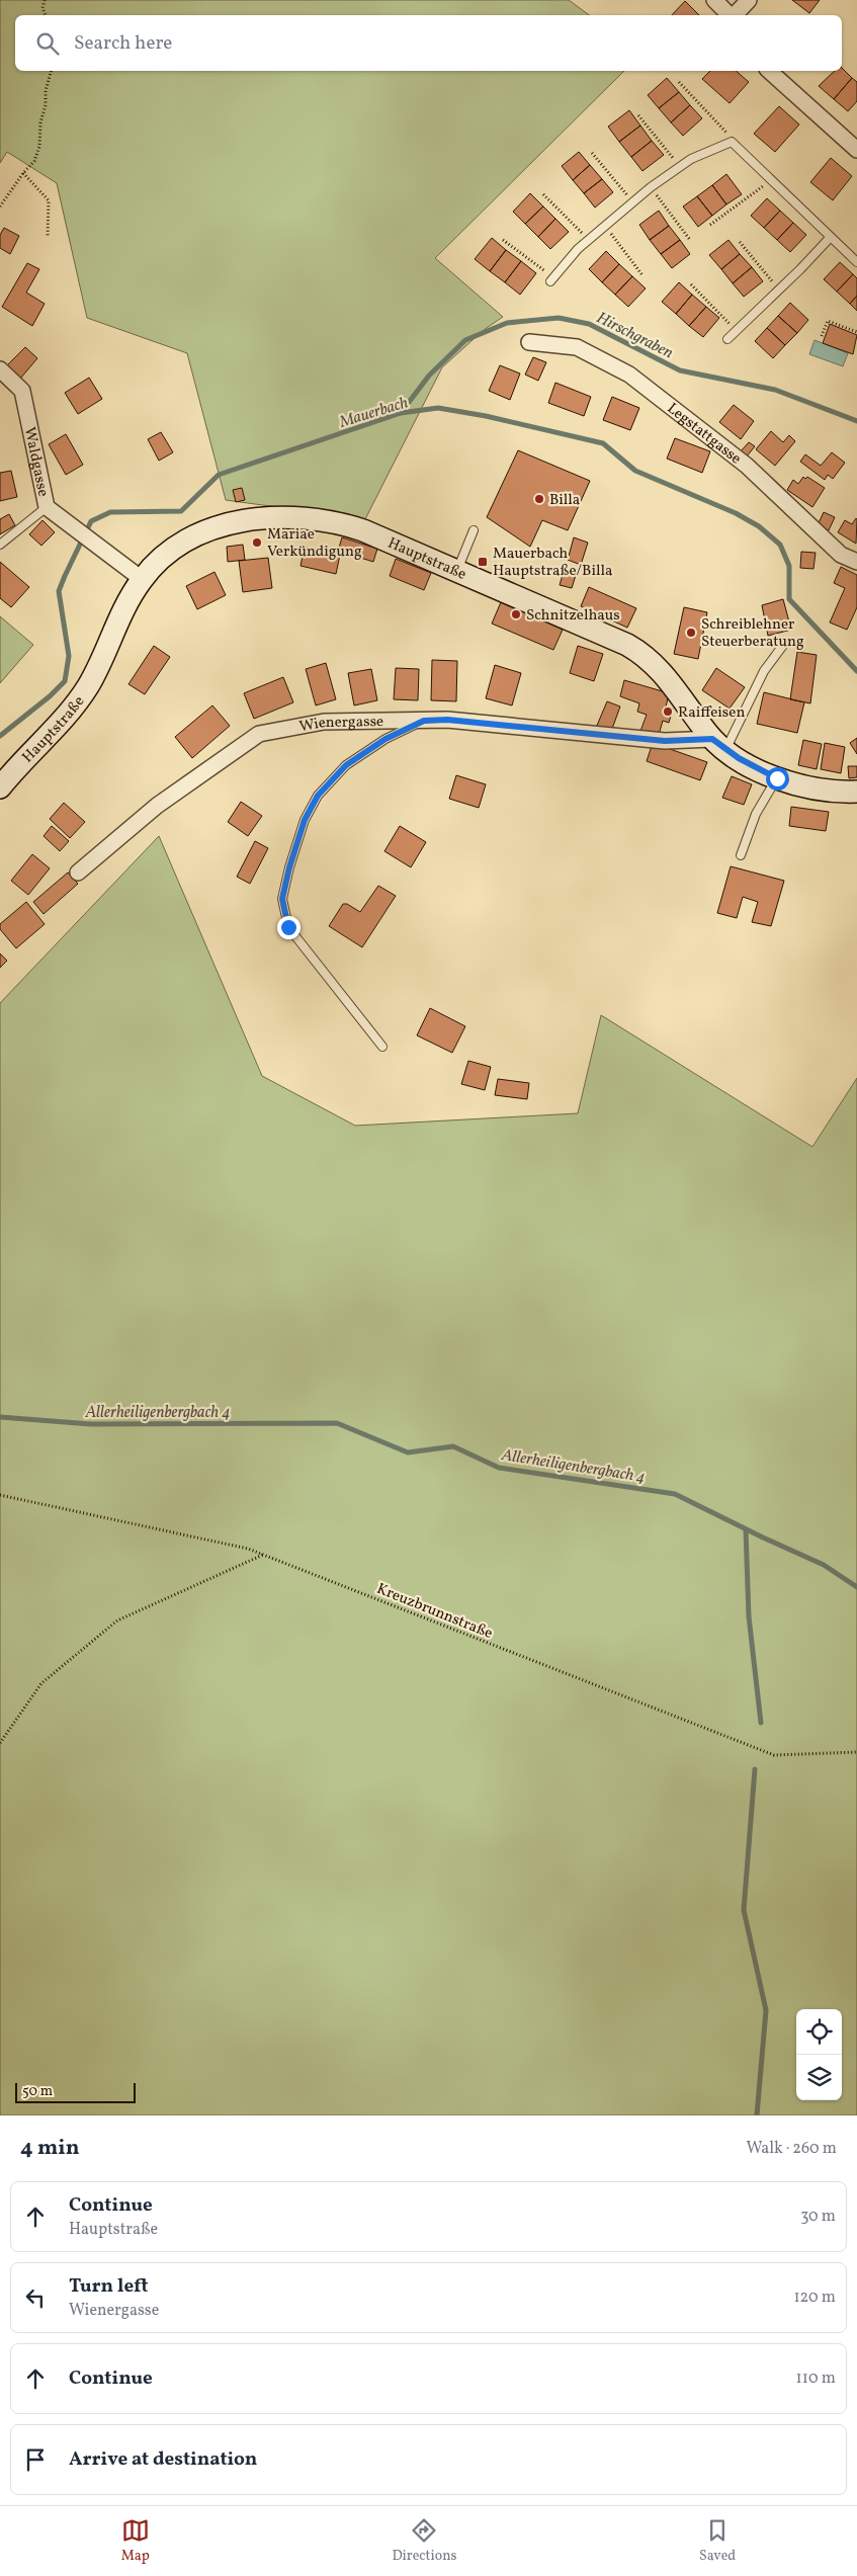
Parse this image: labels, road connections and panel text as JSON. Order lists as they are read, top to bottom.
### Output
{
  "streets": {
    "main road": ["Hauptstraße"],
    "street": ["Legstattgasse", "Waldgasse", "Wienergasse"],
    "path": ["Kreuzbrunnstraße"]
  },
  "crossings": [
    ["Waldgasse", "Hauptstraße"],
    ["Hauptstraße", "Wienergasse"]
  ],
  "water": ["Hirschgraben", "Mauerbach", "Allerheiligenbergbach 4"],
  "places": {
    "other": [
      "Billa",
      "Mariae Verkündigung",
      "Schnitzelhaus",
      "Schreiblehner Steuerberatung",
      "Raiffeisen"
    ],
    "transit": ["Mauerbach Hauptstraße/Billa"]
  },
  "scale_bar": "50 m",
  "page": {
    "search": "Search here",
    "scale": "50 m",
    "heading": ["4 min", "Walk · 260 m"],
    "list": [
      ["Continue", "Hauptstraße", "30 m"],
      ["Turn left", "Wienergasse", "120 m"],
      ["Continue", "110 m"],
      "Arrive at destination"
    ],
    "nav": ["Map", "Directions", "Saved"]
  }
}
